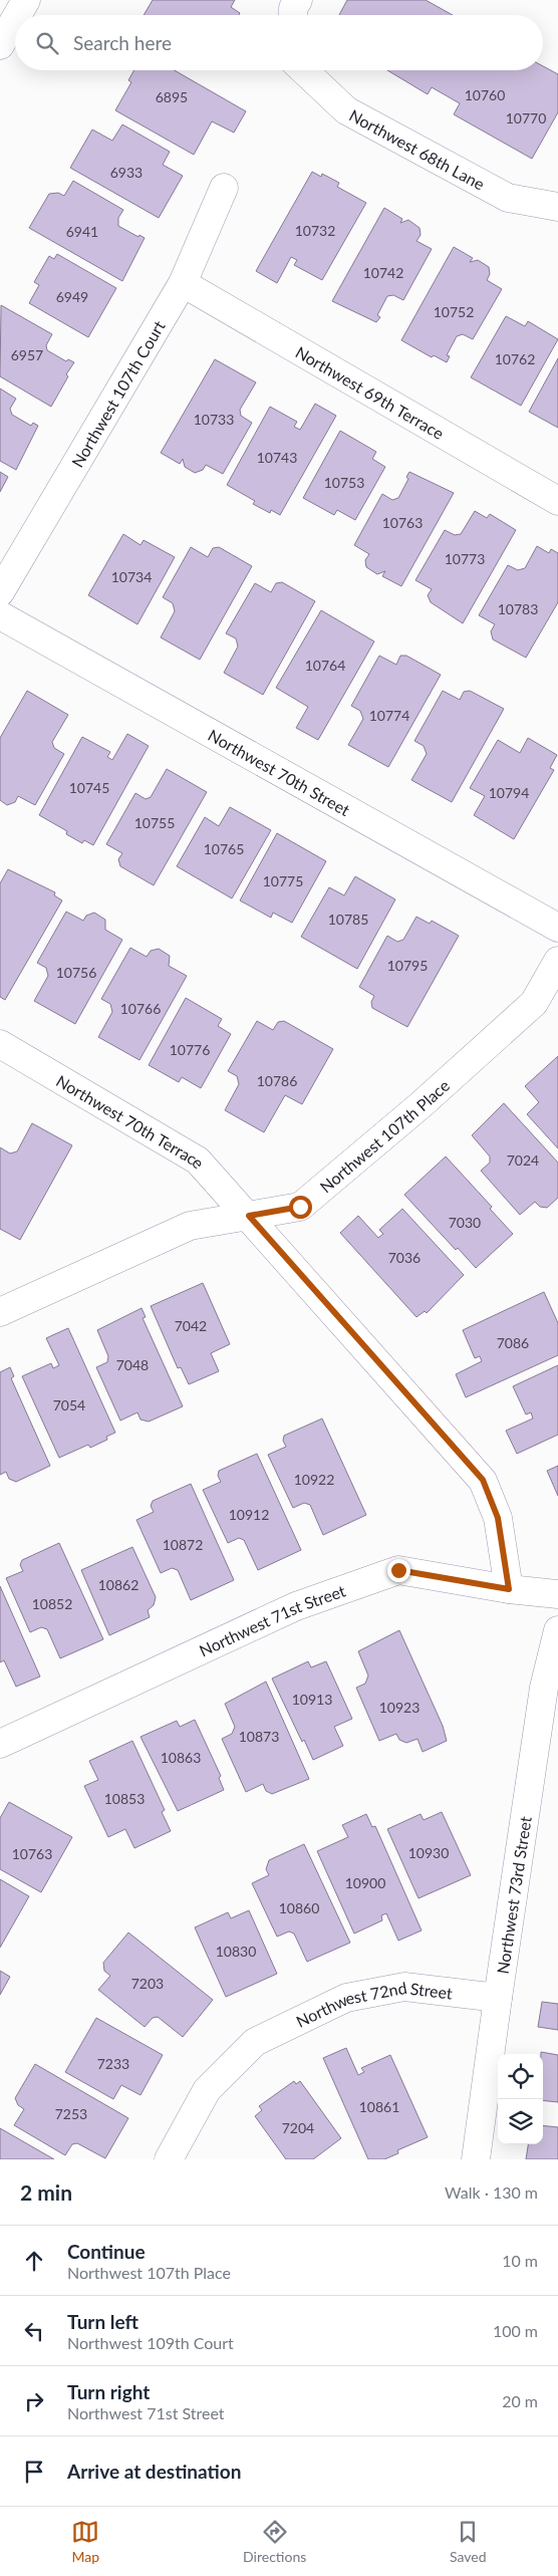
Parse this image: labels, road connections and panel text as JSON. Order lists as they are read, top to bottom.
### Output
{
  "streets": {
    "street": [
      "Northwest 68th Lane",
      "Northwest 69th Terrace",
      "Northwest 107th Court",
      "Northwest 70th Street",
      "Northwest 70th Terrace",
      "Northwest 107th Place",
      "Northwest 71st Street",
      "Northwest 73rd Street",
      "Northwest 72nd Street"
    ]
  },
  "crossings": [
    ["Northwest 69th Terrace", "Northwest 107th Court"],
    ["Northwest 70th Terrace", "Northwest 107th Place"],
    ["Northwest 70th Terrace", "Northwest 71st Street"],
    ["Northwest 73rd Street", "Northwest 72nd Street"]
  ],
  "house_numbers": [
    "10760",
    "6895",
    "10770",
    "6933",
    "10732",
    "6941",
    "10742",
    "6949",
    "10752",
    "6957",
    "10762",
    "10733",
    "10743",
    "10753",
    "10763",
    "10773",
    "10734",
    "10783",
    "10764",
    "10774",
    "10745",
    "10794",
    "10755",
    "10765",
    "10775",
    "10785",
    "10795",
    "10756",
    "10766",
    "10776",
    "10786",
    "7024",
    "7030",
    "7036",
    "7042",
    "7086",
    "7048",
    "7054",
    "10922",
    "10912",
    "10872",
    "10862",
    "10852",
    "10913",
    "10923",
    "10873",
    "10863",
    "10853",
    "10930",
    "10763",
    "10900",
    "10860",
    "10830",
    "7203",
    "7233",
    "10861",
    "7253",
    "7204"
  ],
  "page": {
    "search": "Search here",
    "heading": ["2 min", "Walk · 130 m"],
    "list": [
      ["Continue", "Northwest 107th Place", "10 m"],
      ["Turn left", "Northwest 109th Court", "100 m"],
      ["Turn right", "Northwest 71st Street", "20 m"],
      "Arrive at destination"
    ],
    "nav": ["Map", "Directions", "Saved"]
  }
}
